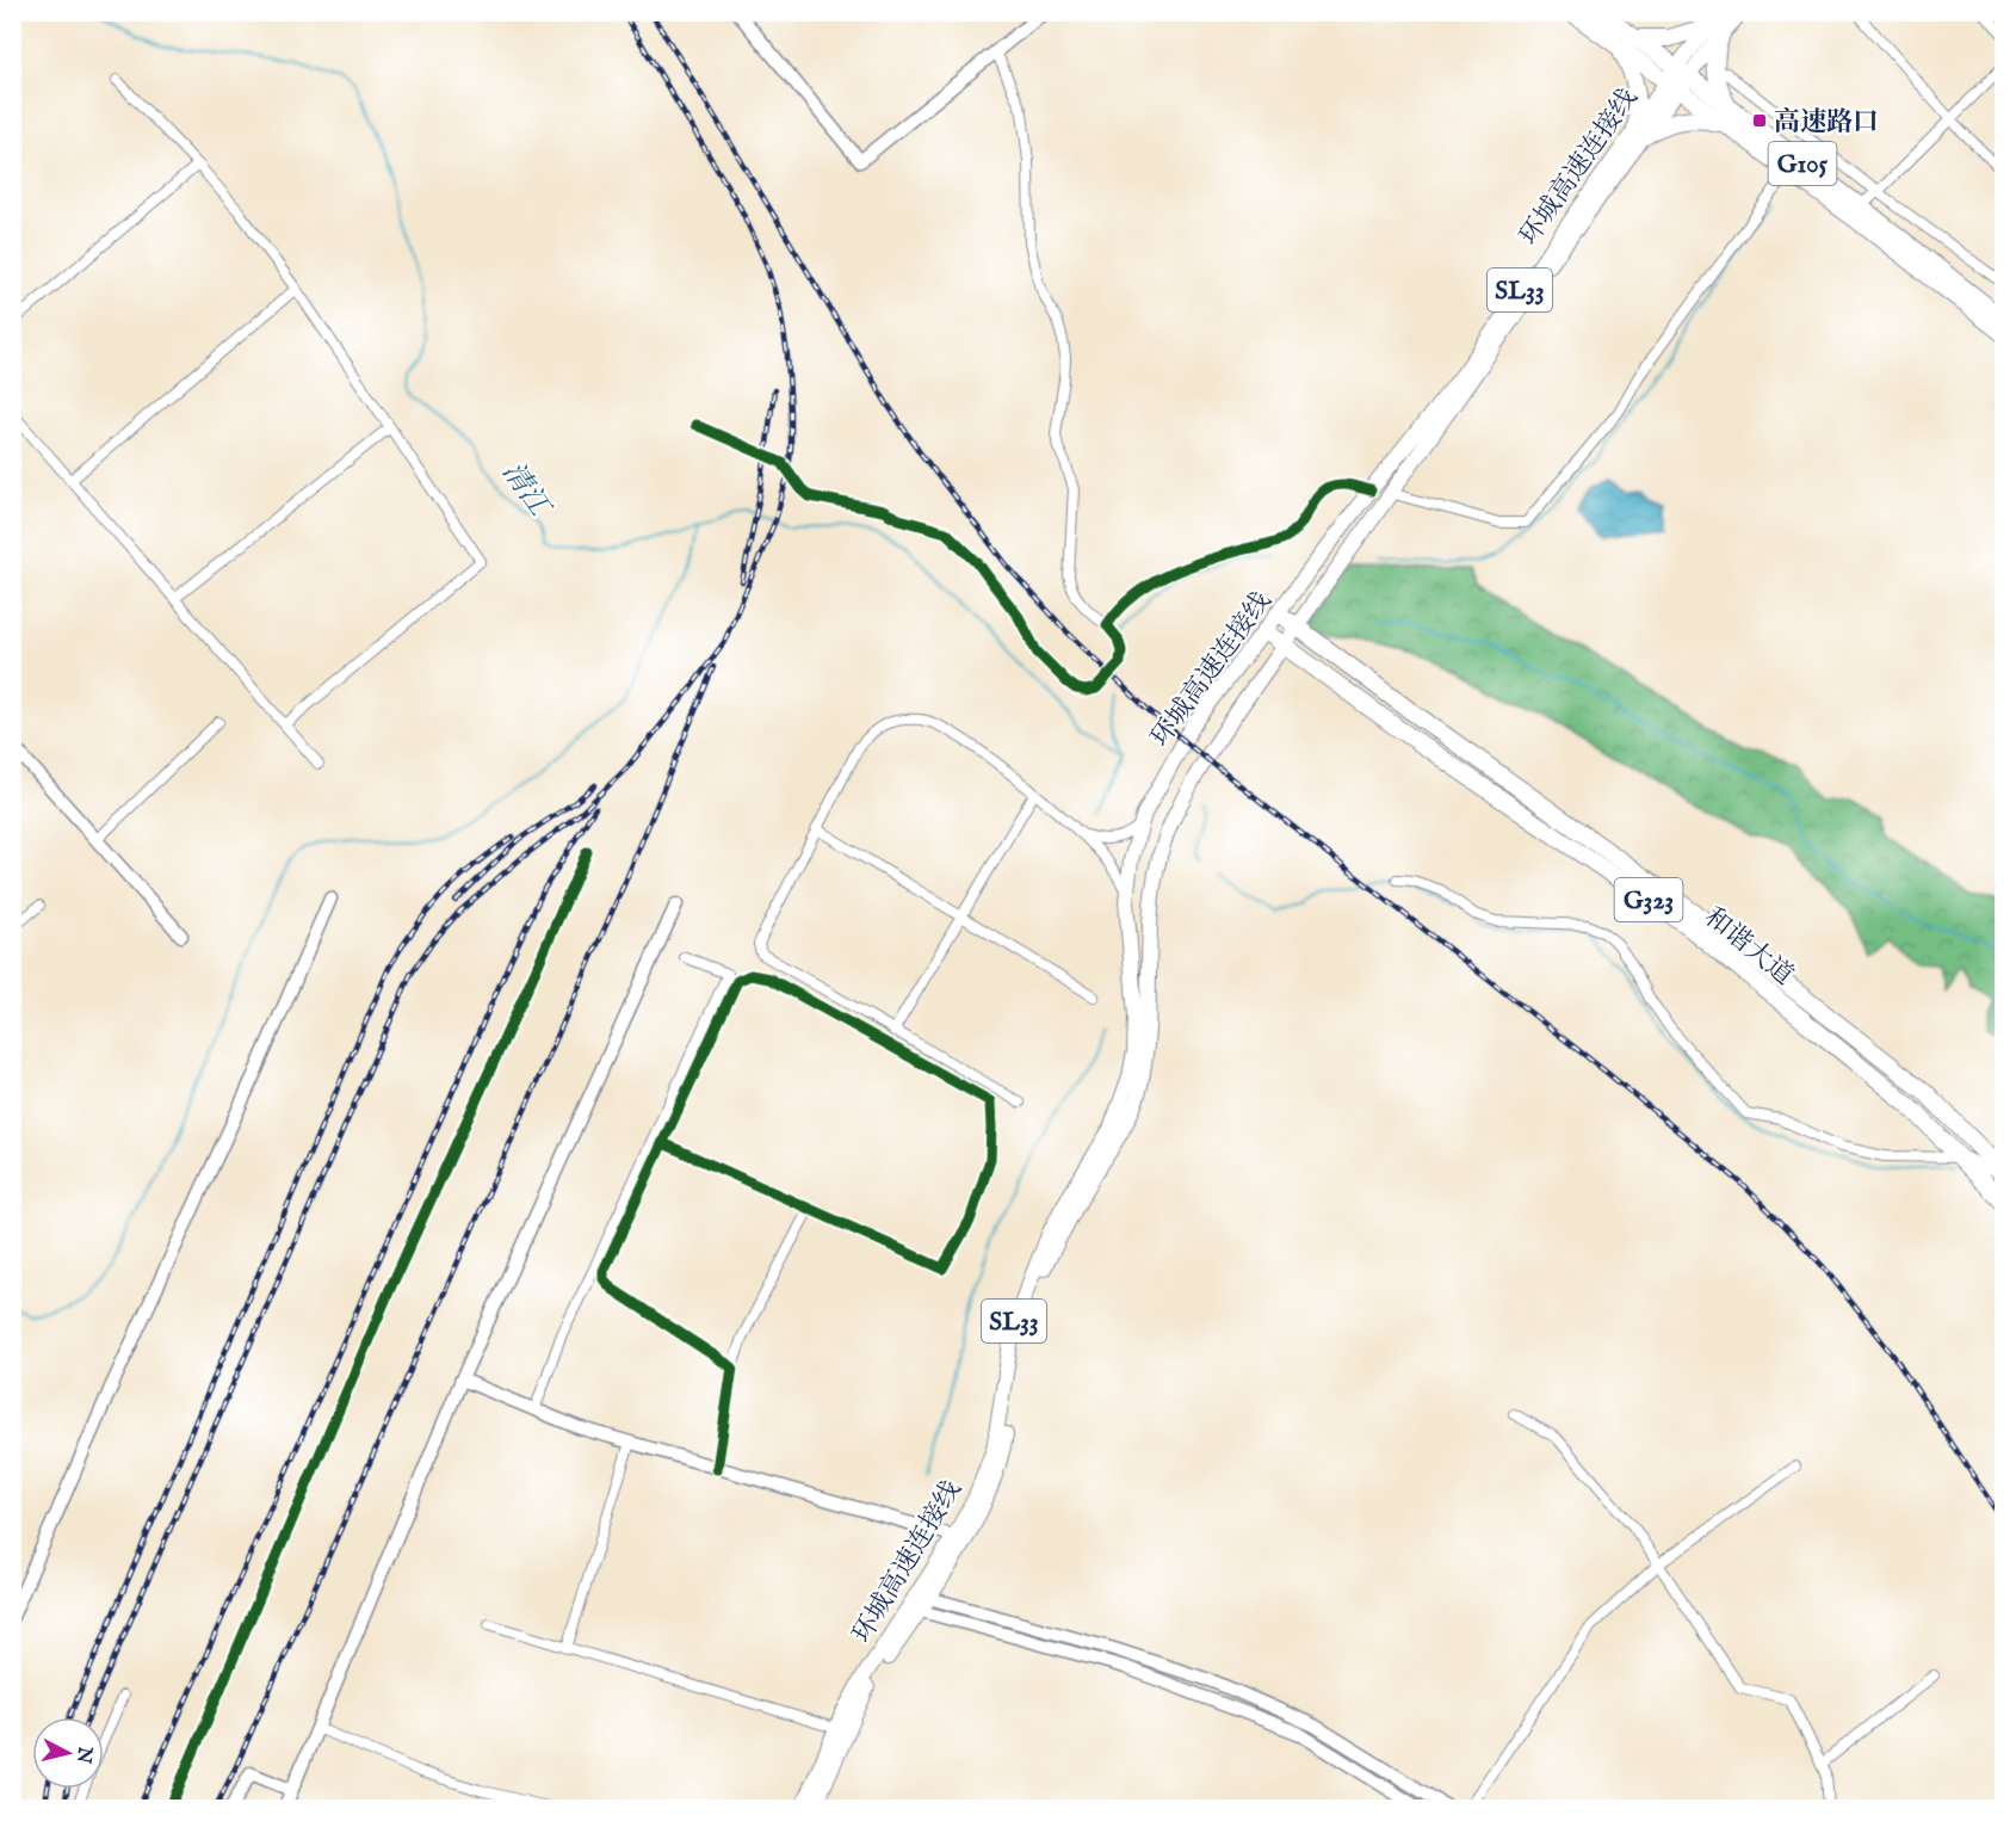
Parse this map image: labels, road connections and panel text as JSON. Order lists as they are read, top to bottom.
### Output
{
  "streets": {
    "highway": ["G105", "G323", "和谐大道"],
    "main road": ["环城高速连接线", "SL33"]
  },
  "crossings": [
    ["G105", "环城高速连接线"],
    ["环城高速连接线", "和谐大道"]
  ],
  "water": ["清江"],
  "places": {
    "transit": ["高速路口"]
  },
  "north": "right"
}
